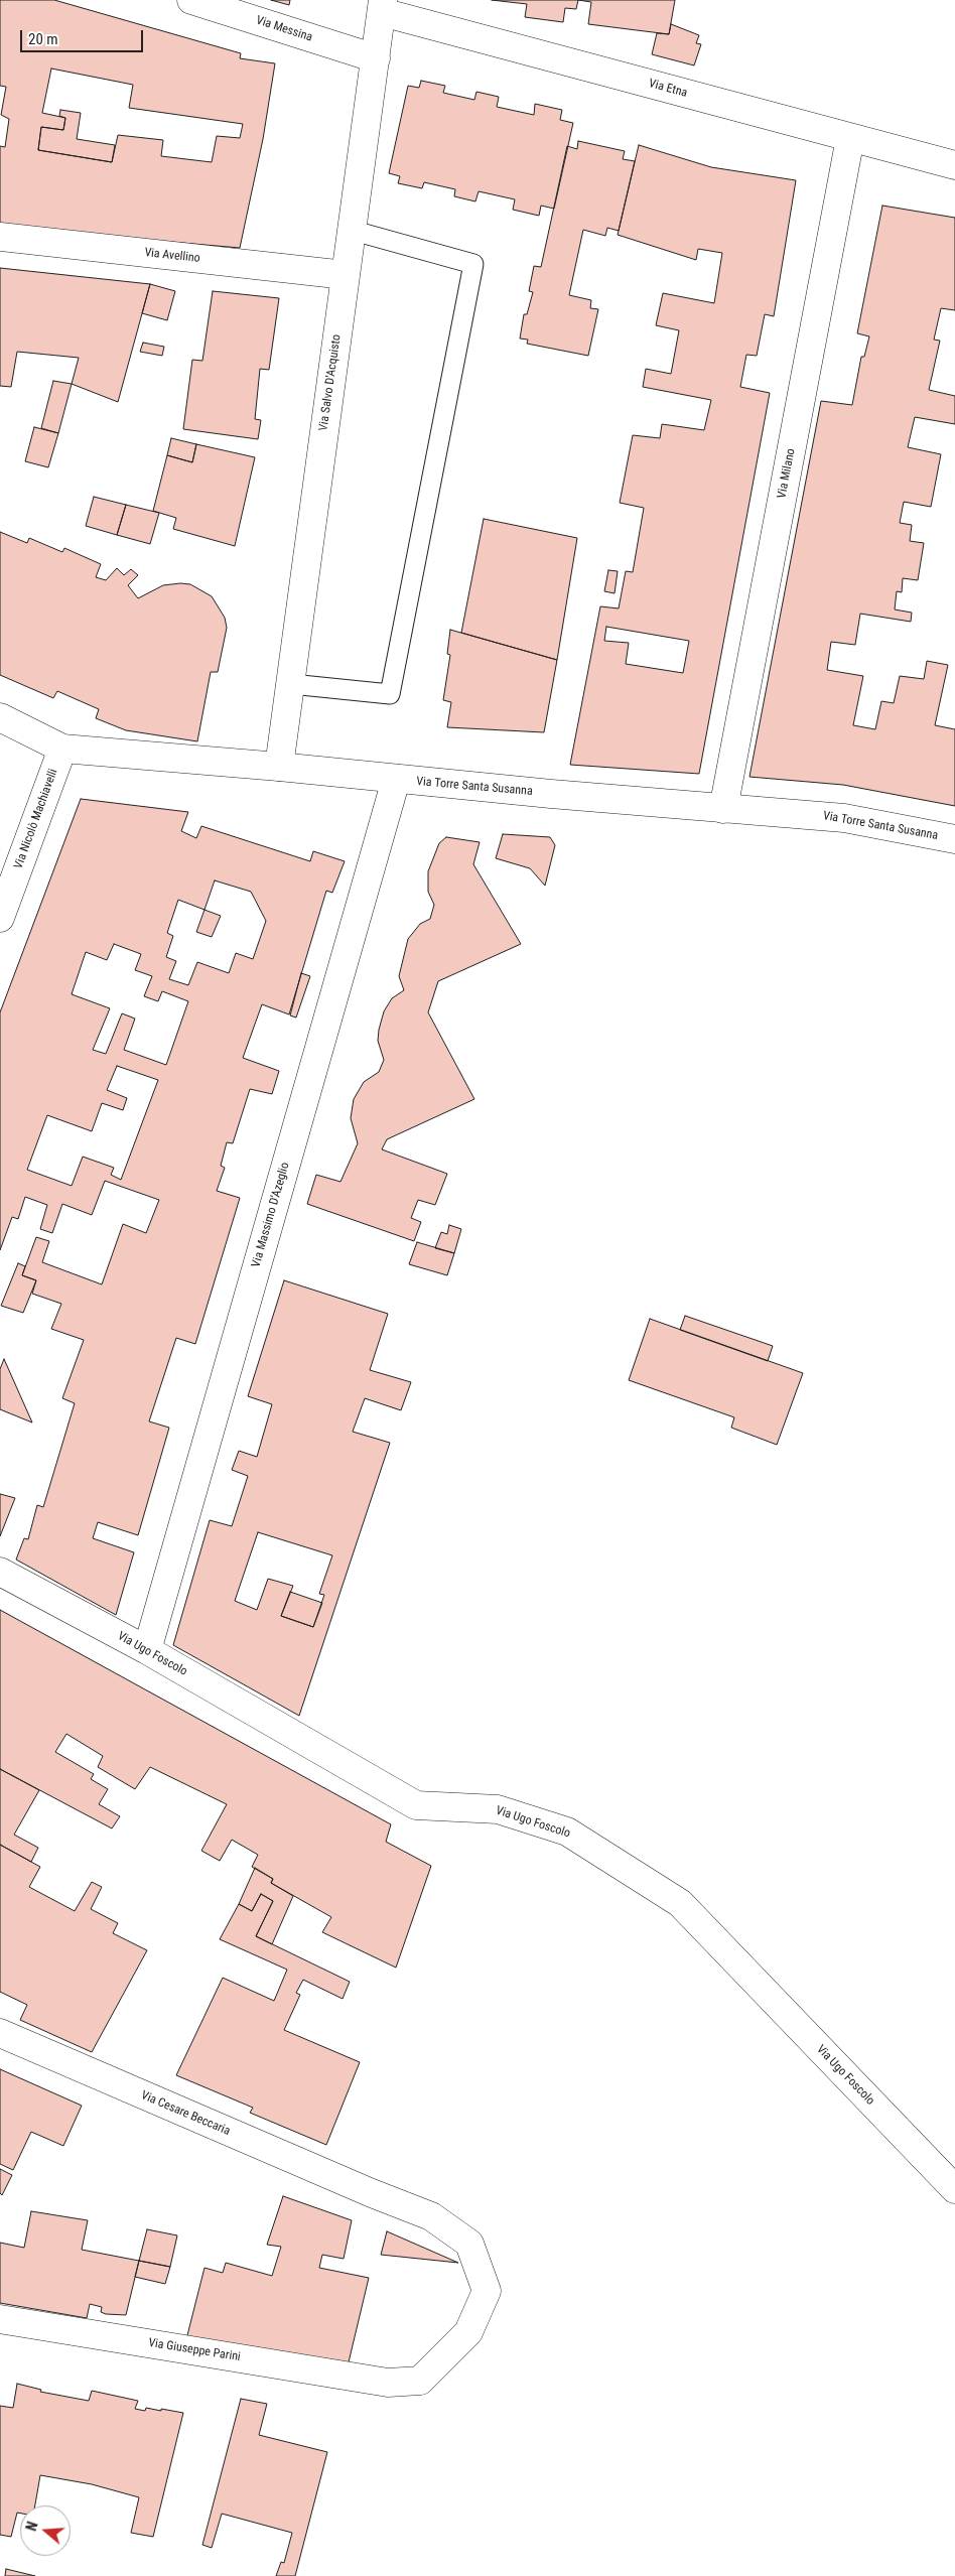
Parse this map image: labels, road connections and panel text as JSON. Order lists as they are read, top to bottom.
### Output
{
  "streets": {
    "street": [
      "Via Messina",
      "Via Etna",
      "Via Avellino",
      "Via Salvo D'Acquisto",
      "Via Milano",
      "Via Torre Santa Susanna",
      "Via Nicolò Machiavelli",
      "Via Massimo D'Azeglio",
      "Via Ugo Foscolo",
      "Via Cesare Beccaria",
      "Via Giuseppe Parini"
    ]
  },
  "crossings": [
    ["Via Messina", "Via Salvo D'Acquisto"],
    ["Via Etna", "Via Salvo D'Acquisto"],
    ["Via Etna", "Via Milano"],
    ["Via Avellino", "Via Salvo D'Acquisto"],
    ["Via Salvo D'Acquisto", "Via Torre Santa Susanna"],
    ["Via Milano", "Via Torre Santa Susanna"],
    ["Via Torre Santa Susanna", "Via Nicolò Machiavelli"],
    ["Via Torre Santa Susanna", "Via Massimo D'Azeglio"],
    ["Via Massimo D'Azeglio", "Via Ugo Foscolo"],
    ["Via Cesare Beccaria", "Via Giuseppe Parini"]
  ],
  "scale_bar": "20 m",
  "north": "left"
}
